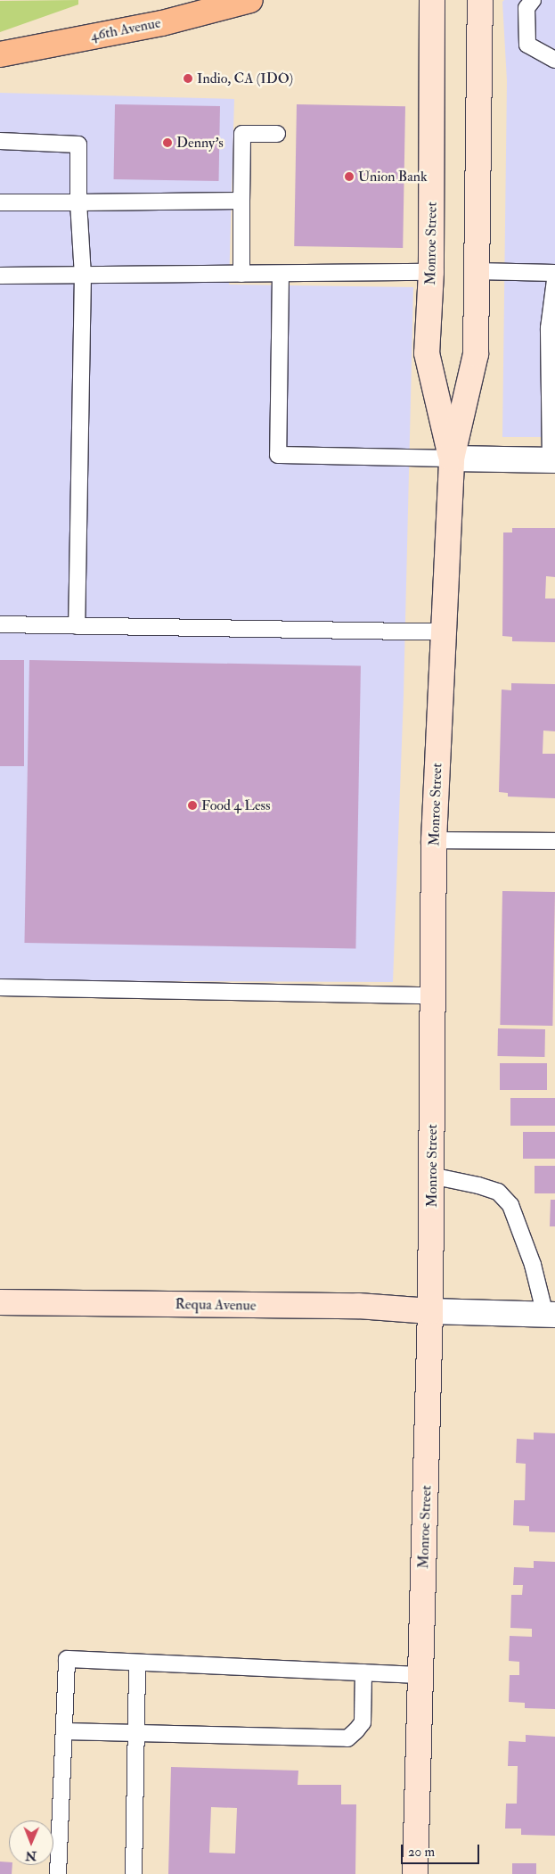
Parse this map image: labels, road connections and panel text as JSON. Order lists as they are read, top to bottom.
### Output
{
  "streets": {
    "main road": ["46th Avenue", "Monroe Street", "Requa Avenue"]
  },
  "crossings": [
    ["Monroe Street", "Requa Avenue"]
  ],
  "places": [
    "Indio, CA (IDO)",
    "Denny's",
    "Union Bank",
    "Food 4 Less"
  ],
  "scale_bar": "20 m",
  "north": "bottom"
}
